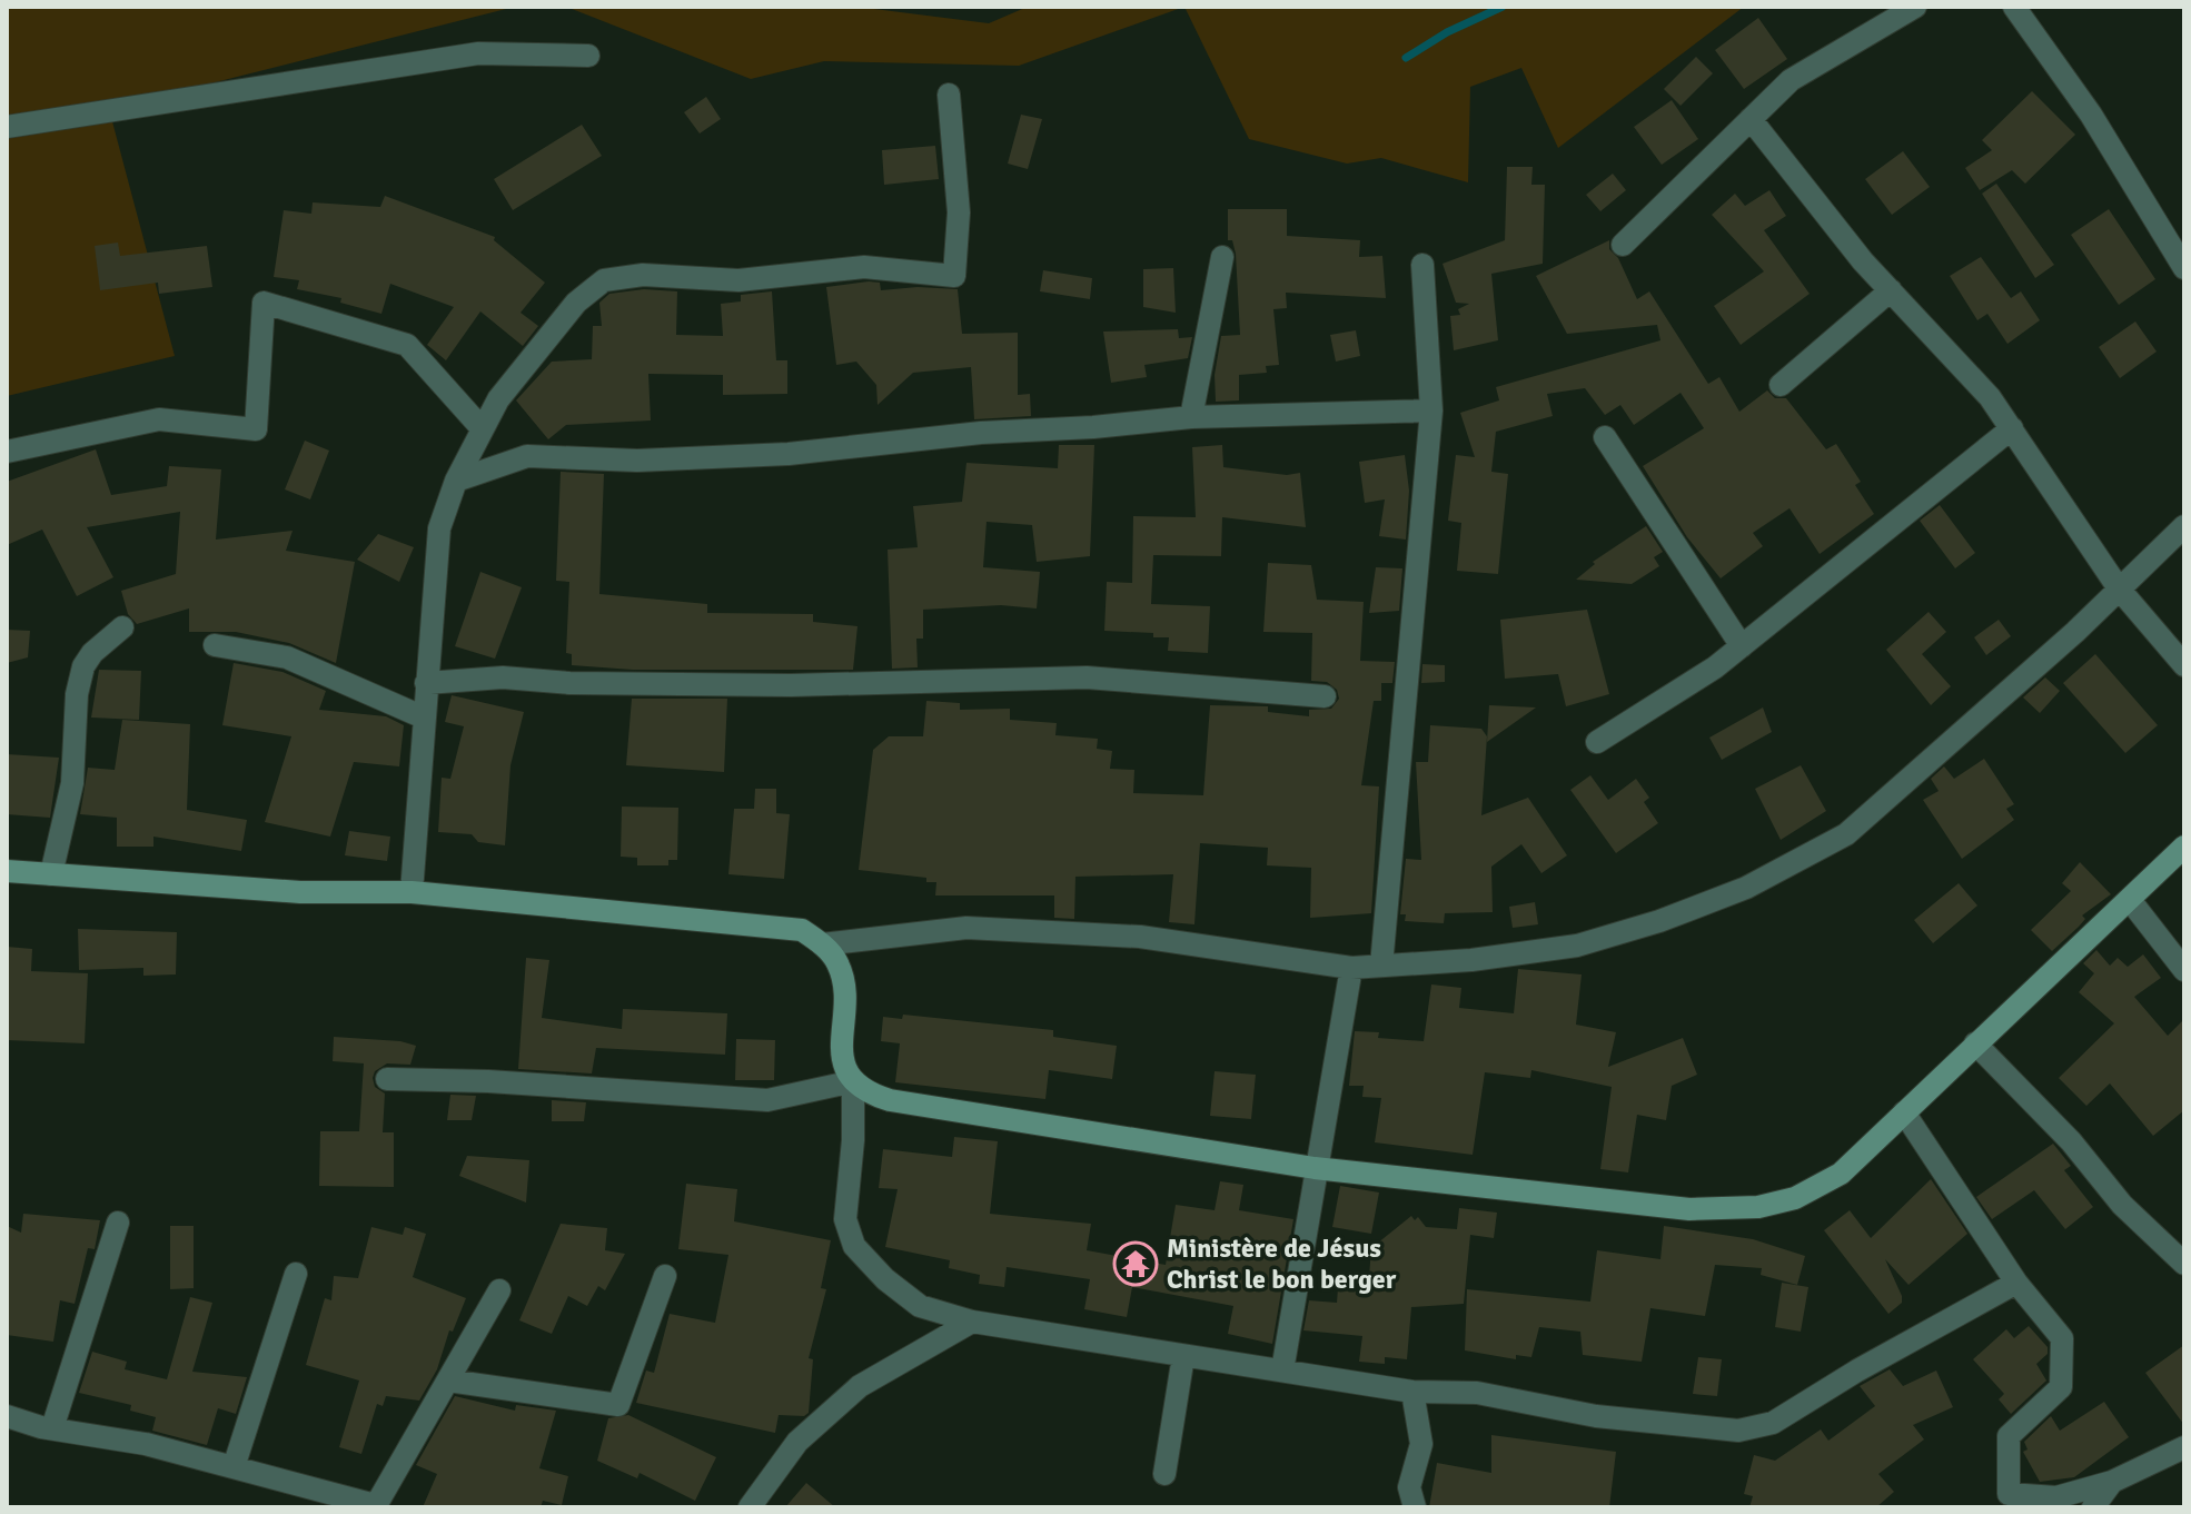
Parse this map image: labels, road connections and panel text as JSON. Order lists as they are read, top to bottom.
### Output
{
  "places": {
    "temple": ["Ministère de Jésus Christ le bon berger"]
  }
}
